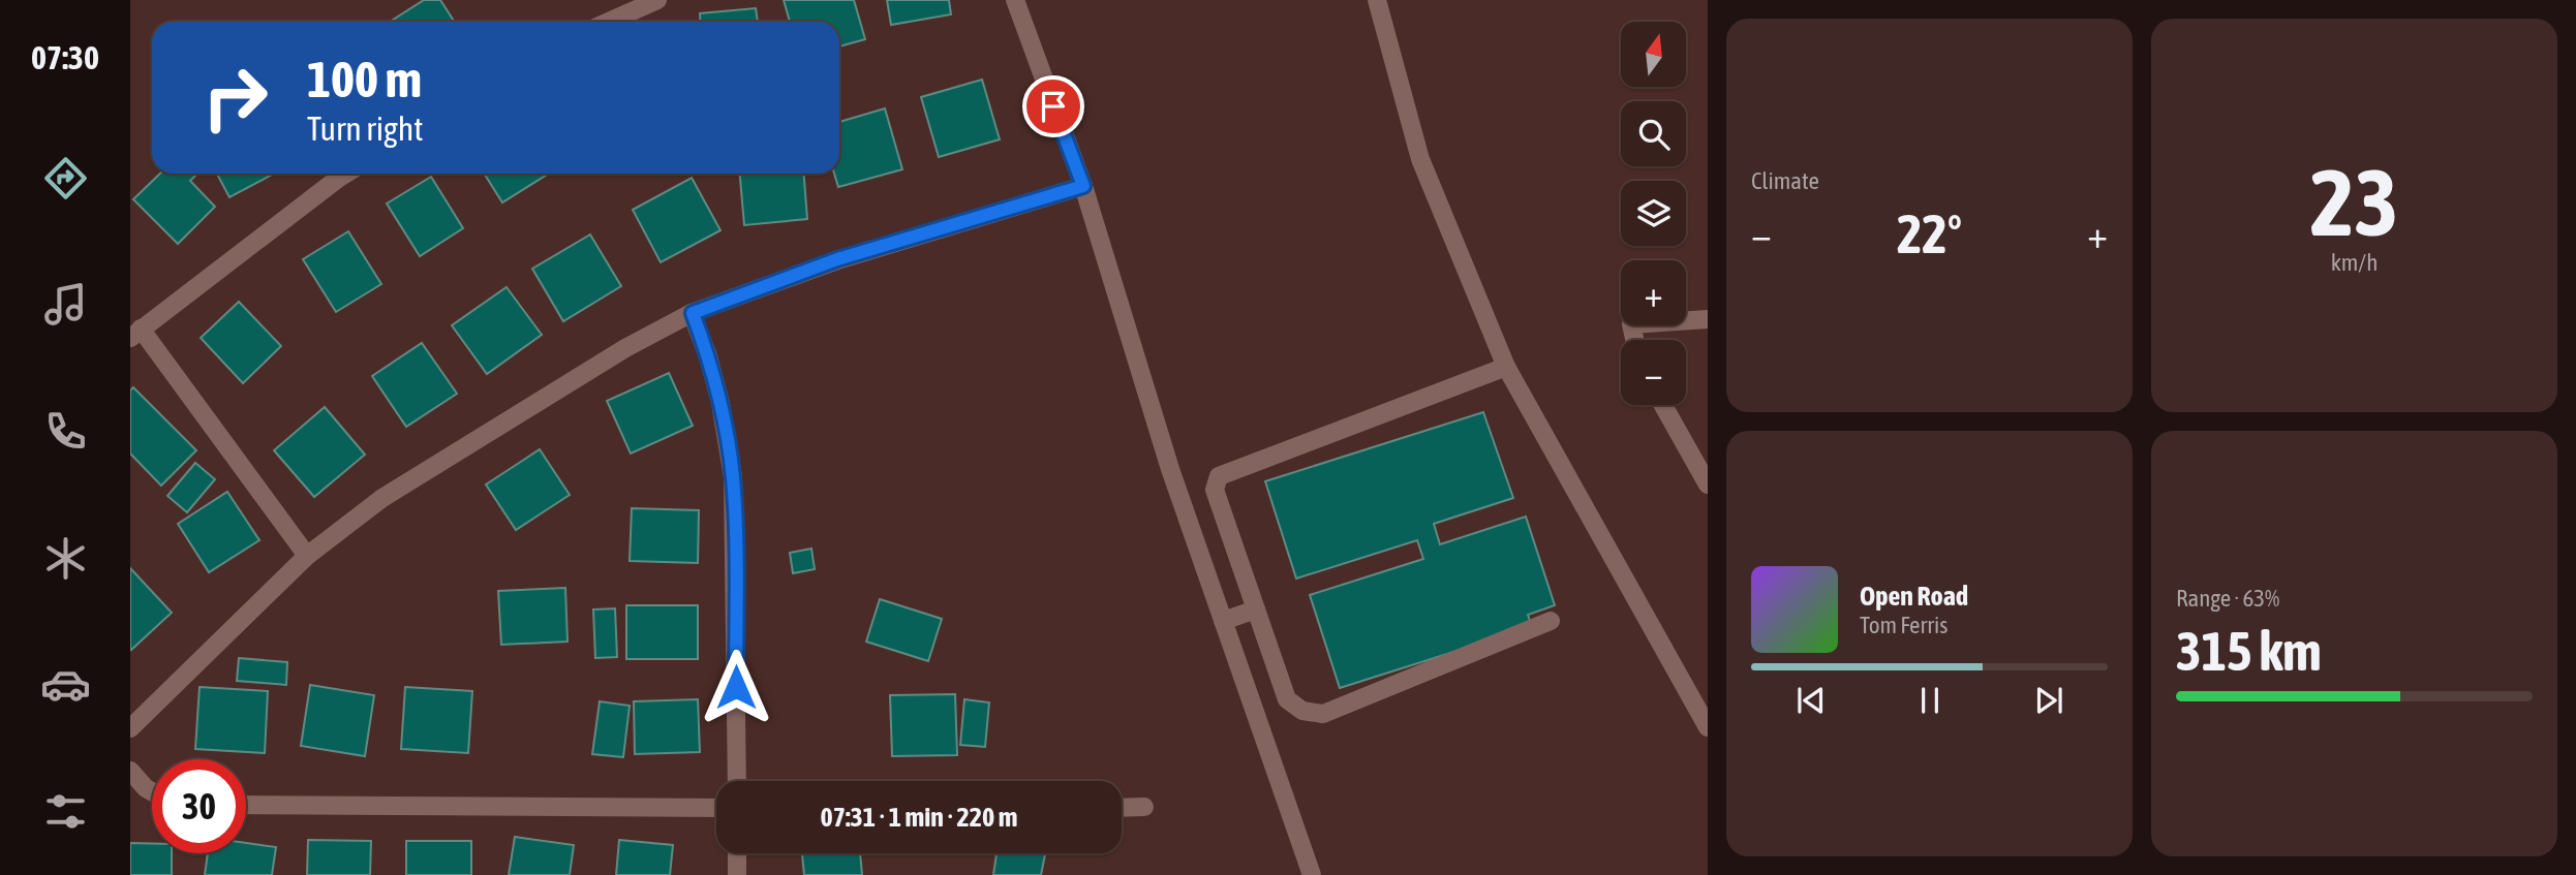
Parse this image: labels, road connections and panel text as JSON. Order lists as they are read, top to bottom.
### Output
{
  "north": "top",
  "page": {
    "tabs": "07:30",
    "tile": [
      "Climate",
      ["23", "km/h"],
      ["Range · 63%", "315 km"]
    ],
    "map_buttons": ["+", "−"],
    "turn": ["100 m", "Turn right"],
    "heat": ["−", "22°", "+"],
    "song": ["Open Road", "Tom Ferris"],
    "limit": "30",
    "trip": "07:31 · 1 min · 220 m"
  }
}
